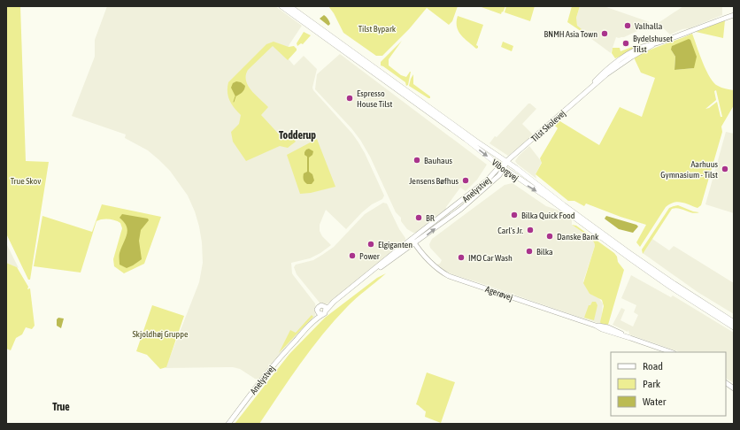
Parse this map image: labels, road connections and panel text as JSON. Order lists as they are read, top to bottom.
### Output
{
  "streets": {
    "main road": ["Viborgvej"],
    "street": ["Tilst Skolevej", "Anelystvej", "Agerøvej"]
  },
  "crossings": [
    ["Tilst Skolevej", "Viborgvej"],
    ["Tilst Skolevej", "Anelystvej"],
    ["Viborgvej", "Anelystvej"],
    ["Anelystvej", "Agerøvej"]
  ],
  "districts": ["Todderup", "True"],
  "parks": ["Tilst Bypark", "True Skov", "Skjoldhøj Gruppe"],
  "places": [
    "Valhalla",
    "BNMH Asia Town",
    "Bydelshuset Tilst",
    "Espresso House Tilst",
    "Bauhaus",
    "Aarhuus Gymnasium - Tilst",
    "Jensens Bøfhus",
    "Bilka Quick Food",
    "BR",
    "Carl's Jr.",
    "Danske Bank",
    "Elgiganten",
    "Bilka",
    "Power",
    "IMO Car Wash"
  ],
  "legend": ["Road", "Park", "Water"]
}
